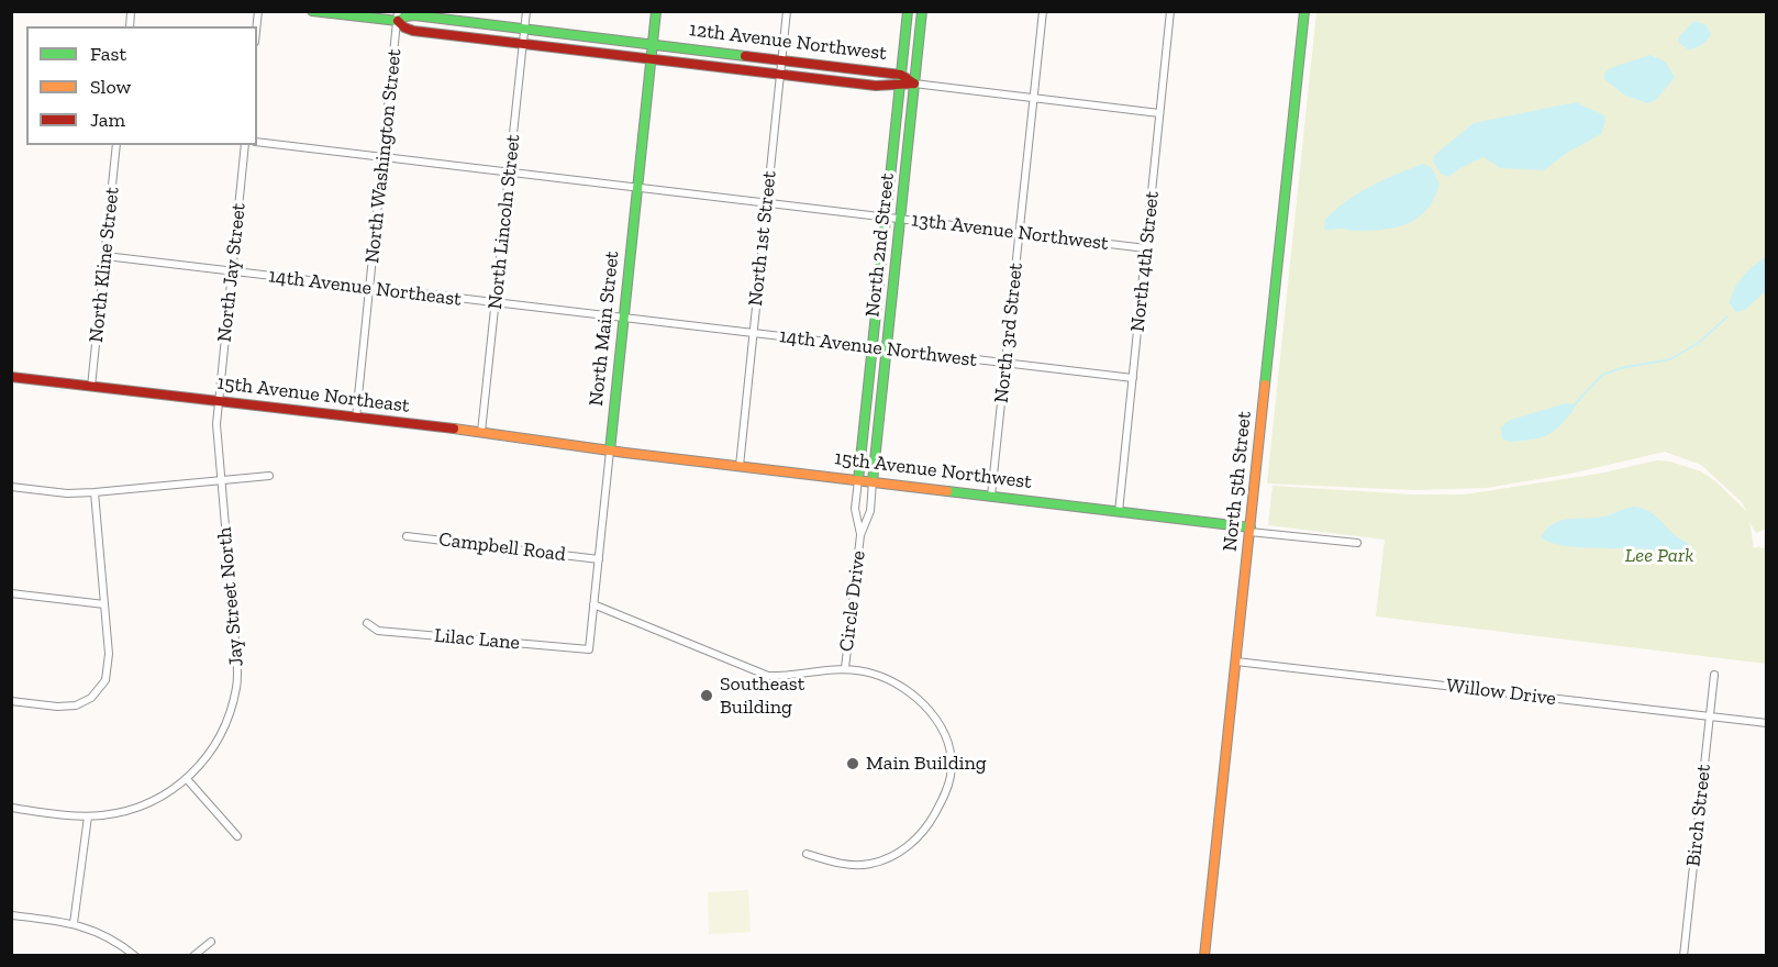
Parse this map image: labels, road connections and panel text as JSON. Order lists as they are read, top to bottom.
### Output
{
  "streets": {
    "street": [
      "12th Avenue Northwest",
      "North Washington Street",
      "North Lincoln Street",
      "13th Avenue Northwest",
      "North 1st Street",
      "North 2nd Street",
      "North 4th Street",
      "North Kline Street",
      "North Jay Street",
      "14th Avenue Northeast",
      "North Main Street",
      "North 3rd Street",
      "14th Avenue Northwest",
      "15th Avenue Northeast",
      "15th Avenue Northwest",
      "North 5th Street",
      "Campbell Road",
      "Jay Street North",
      "Circle Drive",
      "Lilac Lane",
      "Willow Drive",
      "Birch Street"
    ]
  },
  "crossings": [
    ["12th Avenue Northwest", "North Washington Street"],
    ["12th Avenue Northwest", "North Lincoln Street"],
    ["12th Avenue Northwest", "North 1st Street"],
    ["12th Avenue Northwest", "North 2nd Street"],
    ["12th Avenue Northwest", "North 4th Street"],
    ["12th Avenue Northwest", "North Main Street"],
    ["12th Avenue Northwest", "North 3rd Street"],
    ["North Washington Street", "13th Avenue Northwest"],
    ["North Washington Street", "14th Avenue Northeast"],
    ["North Washington Street", "15th Avenue Northeast"],
    ["North Lincoln Street", "13th Avenue Northwest"],
    ["North Lincoln Street", "14th Avenue Northeast"],
    ["North Lincoln Street", "15th Avenue Northeast"],
    ["13th Avenue Northwest", "North 1st Street"],
    ["13th Avenue Northwest", "North 2nd Street"],
    ["13th Avenue Northwest", "North 4th Street"],
    ["13th Avenue Northwest", "North Main Street"],
    ["13th Avenue Northwest", "North 3rd Street"],
    ["North 1st Street", "14th Avenue Northwest"],
    ["North 1st Street", "15th Avenue Northwest"],
    ["North 2nd Street", "14th Avenue Northwest"],
    ["North 2nd Street", "15th Avenue Northwest"],
    ["North 2nd Street", "Circle Drive"],
    ["North 4th Street", "14th Avenue Northwest"],
    ["North 4th Street", "15th Avenue Northwest"],
    ["North Kline Street", "14th Avenue Northeast"],
    ["North Kline Street", "15th Avenue Northeast"],
    ["North Jay Street", "14th Avenue Northeast"],
    ["North Jay Street", "15th Avenue Northeast"],
    ["North Jay Street", "Jay Street North"],
    ["14th Avenue Northeast", "North Main Street"],
    ["14th Avenue Northeast", "14th Avenue Northwest"],
    ["North Main Street", "14th Avenue Northwest"],
    ["North Main Street", "15th Avenue Northeast"],
    ["North Main Street", "15th Avenue Northwest"],
    ["North Main Street", "Campbell Road"],
    ["North Main Street", "Circle Drive"],
    ["North Main Street", "Lilac Lane"],
    ["North 3rd Street", "14th Avenue Northwest"],
    ["North 3rd Street", "15th Avenue Northwest"],
    ["15th Avenue Northeast", "15th Avenue Northwest"],
    ["15th Avenue Northeast", "Jay Street North"],
    ["15th Avenue Northwest", "North 5th Street"],
    ["15th Avenue Northwest", "Circle Drive"],
    ["North 5th Street", "Willow Drive"],
    ["Willow Drive", "Birch Street"]
  ],
  "parks": ["Lee Park"],
  "places": ["Southeast Building", "Main Building"],
  "legend": ["Fast", "Slow", "Jam"]
}
